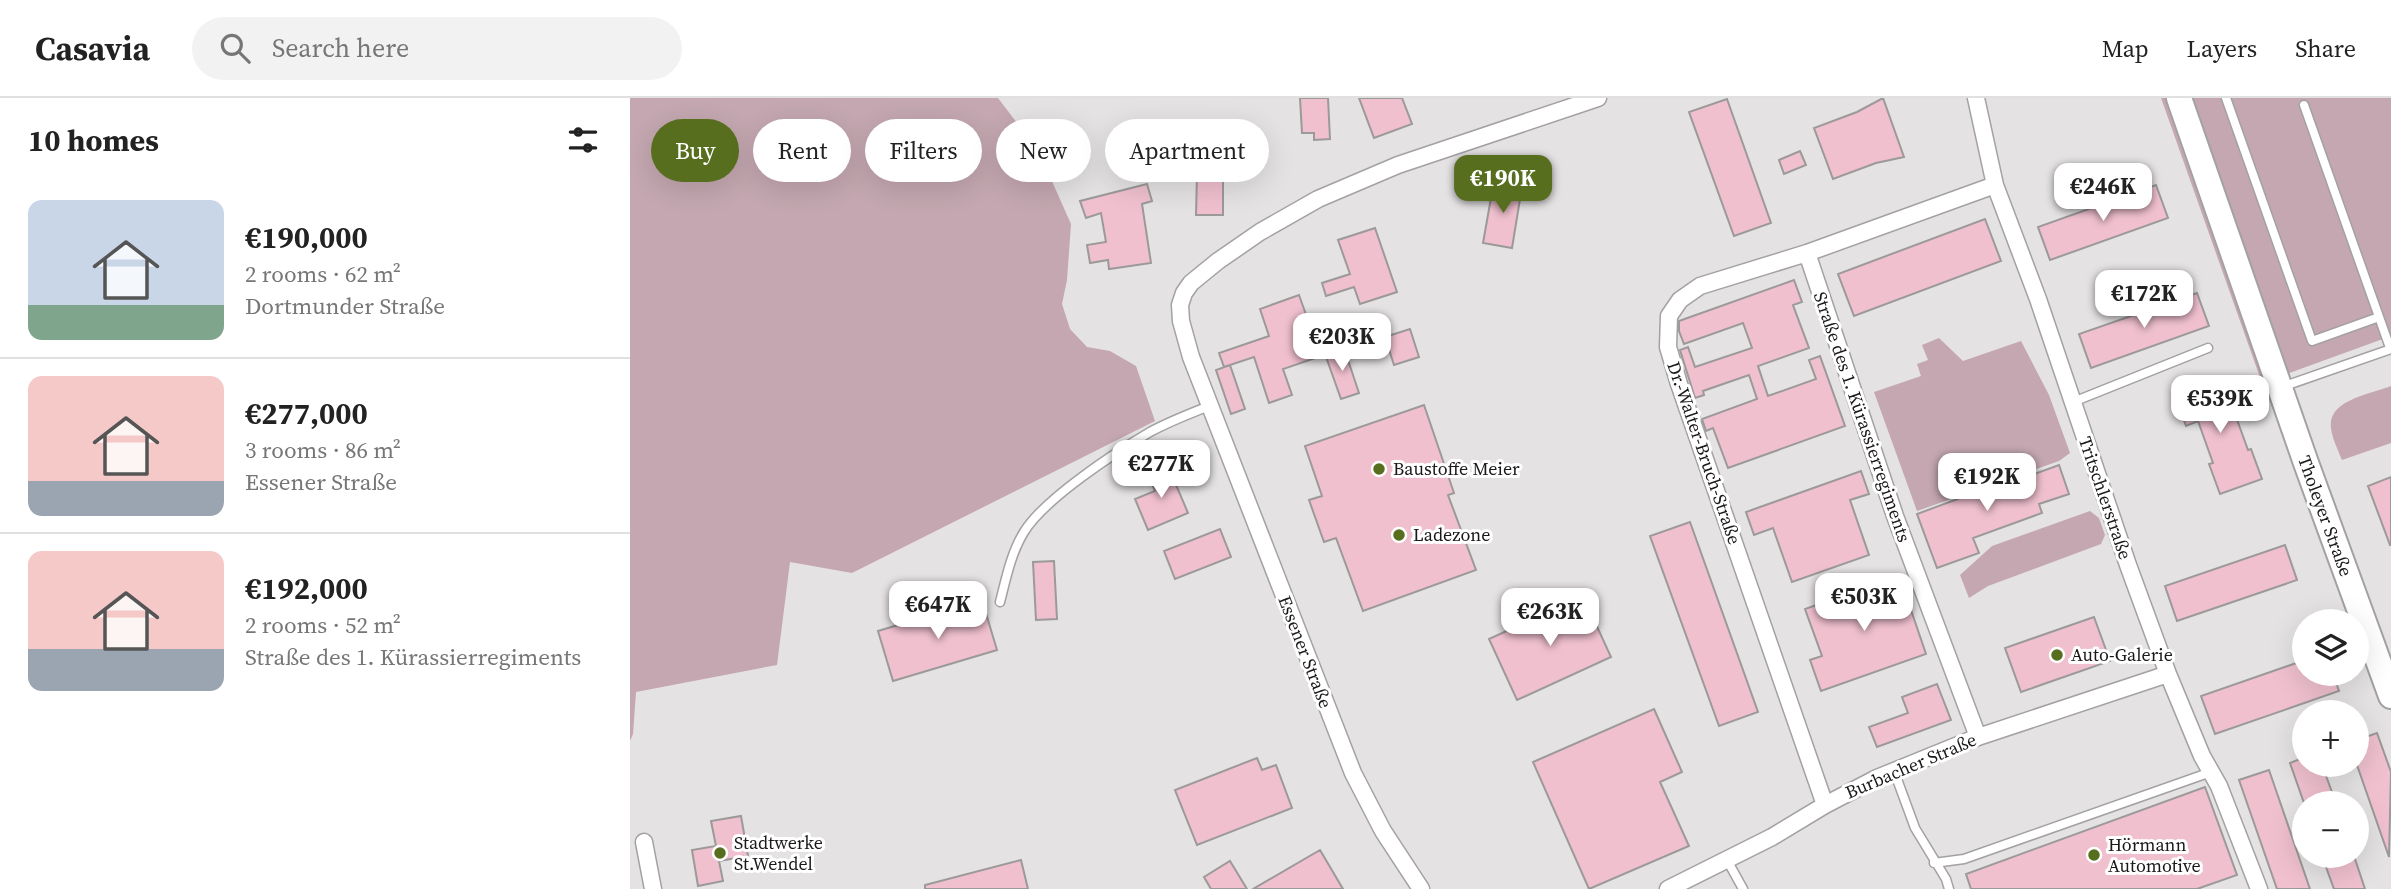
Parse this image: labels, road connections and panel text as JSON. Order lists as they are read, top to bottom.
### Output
{
  "streets": {
    "main road": ["Tholeyer Straße"],
    "street": [
      "Straße des 1. Kürassierregiments",
      "Dr.-Walter-Bruch-Straße",
      "Tritschlerstraße",
      "Essener Straße",
      "Burbacher Straße"
    ]
  },
  "crossings": [
    ["Straße des 1. Kürassierregiments", "Dr.-Walter-Bruch-Straße"],
    ["Straße des 1. Kürassierregiments", "Burbacher Straße"],
    ["Dr.-Walter-Bruch-Straße", "Tritschlerstraße"],
    ["Dr.-Walter-Bruch-Straße", "Burbacher Straße"],
    ["Tritschlerstraße", "Burbacher Straße"]
  ],
  "places": [
    "Baustoffe Meier",
    "Ladezone",
    "Auto-Galerie",
    "Stadtwerke St.Wendel",
    "Hörmann Automotive"
  ],
  "page": {
    "header": "Casavia",
    "search": "Search here",
    "nav": ["Map", "Layers", "Share"],
    "heading": "10 homes",
    "chip": [
      "Buy",
      "Rent",
      "Filters",
      "New",
      "Apartment"
    ],
    "price": [
      "€190K",
      "€246K",
      "€172K",
      "€203K",
      "€539K",
      "€277K",
      "€192K",
      "€503K",
      "€647K",
      "€263K"
    ],
    "list": [
      {
        "name": "€190,000",
        "note": "2 rooms · 62 m² · Dortmunder Straße"
      },
      {
        "name": "€277,000",
        "note": "3 rooms · 86 m² · Essener Straße"
      },
      {
        "name": "€192,000",
        "note": "2 rooms · 52 m² · Straße des 1. Kürassierregiments"
      }
    ],
    "map_buttons": ["+", "−"]
  }
}
